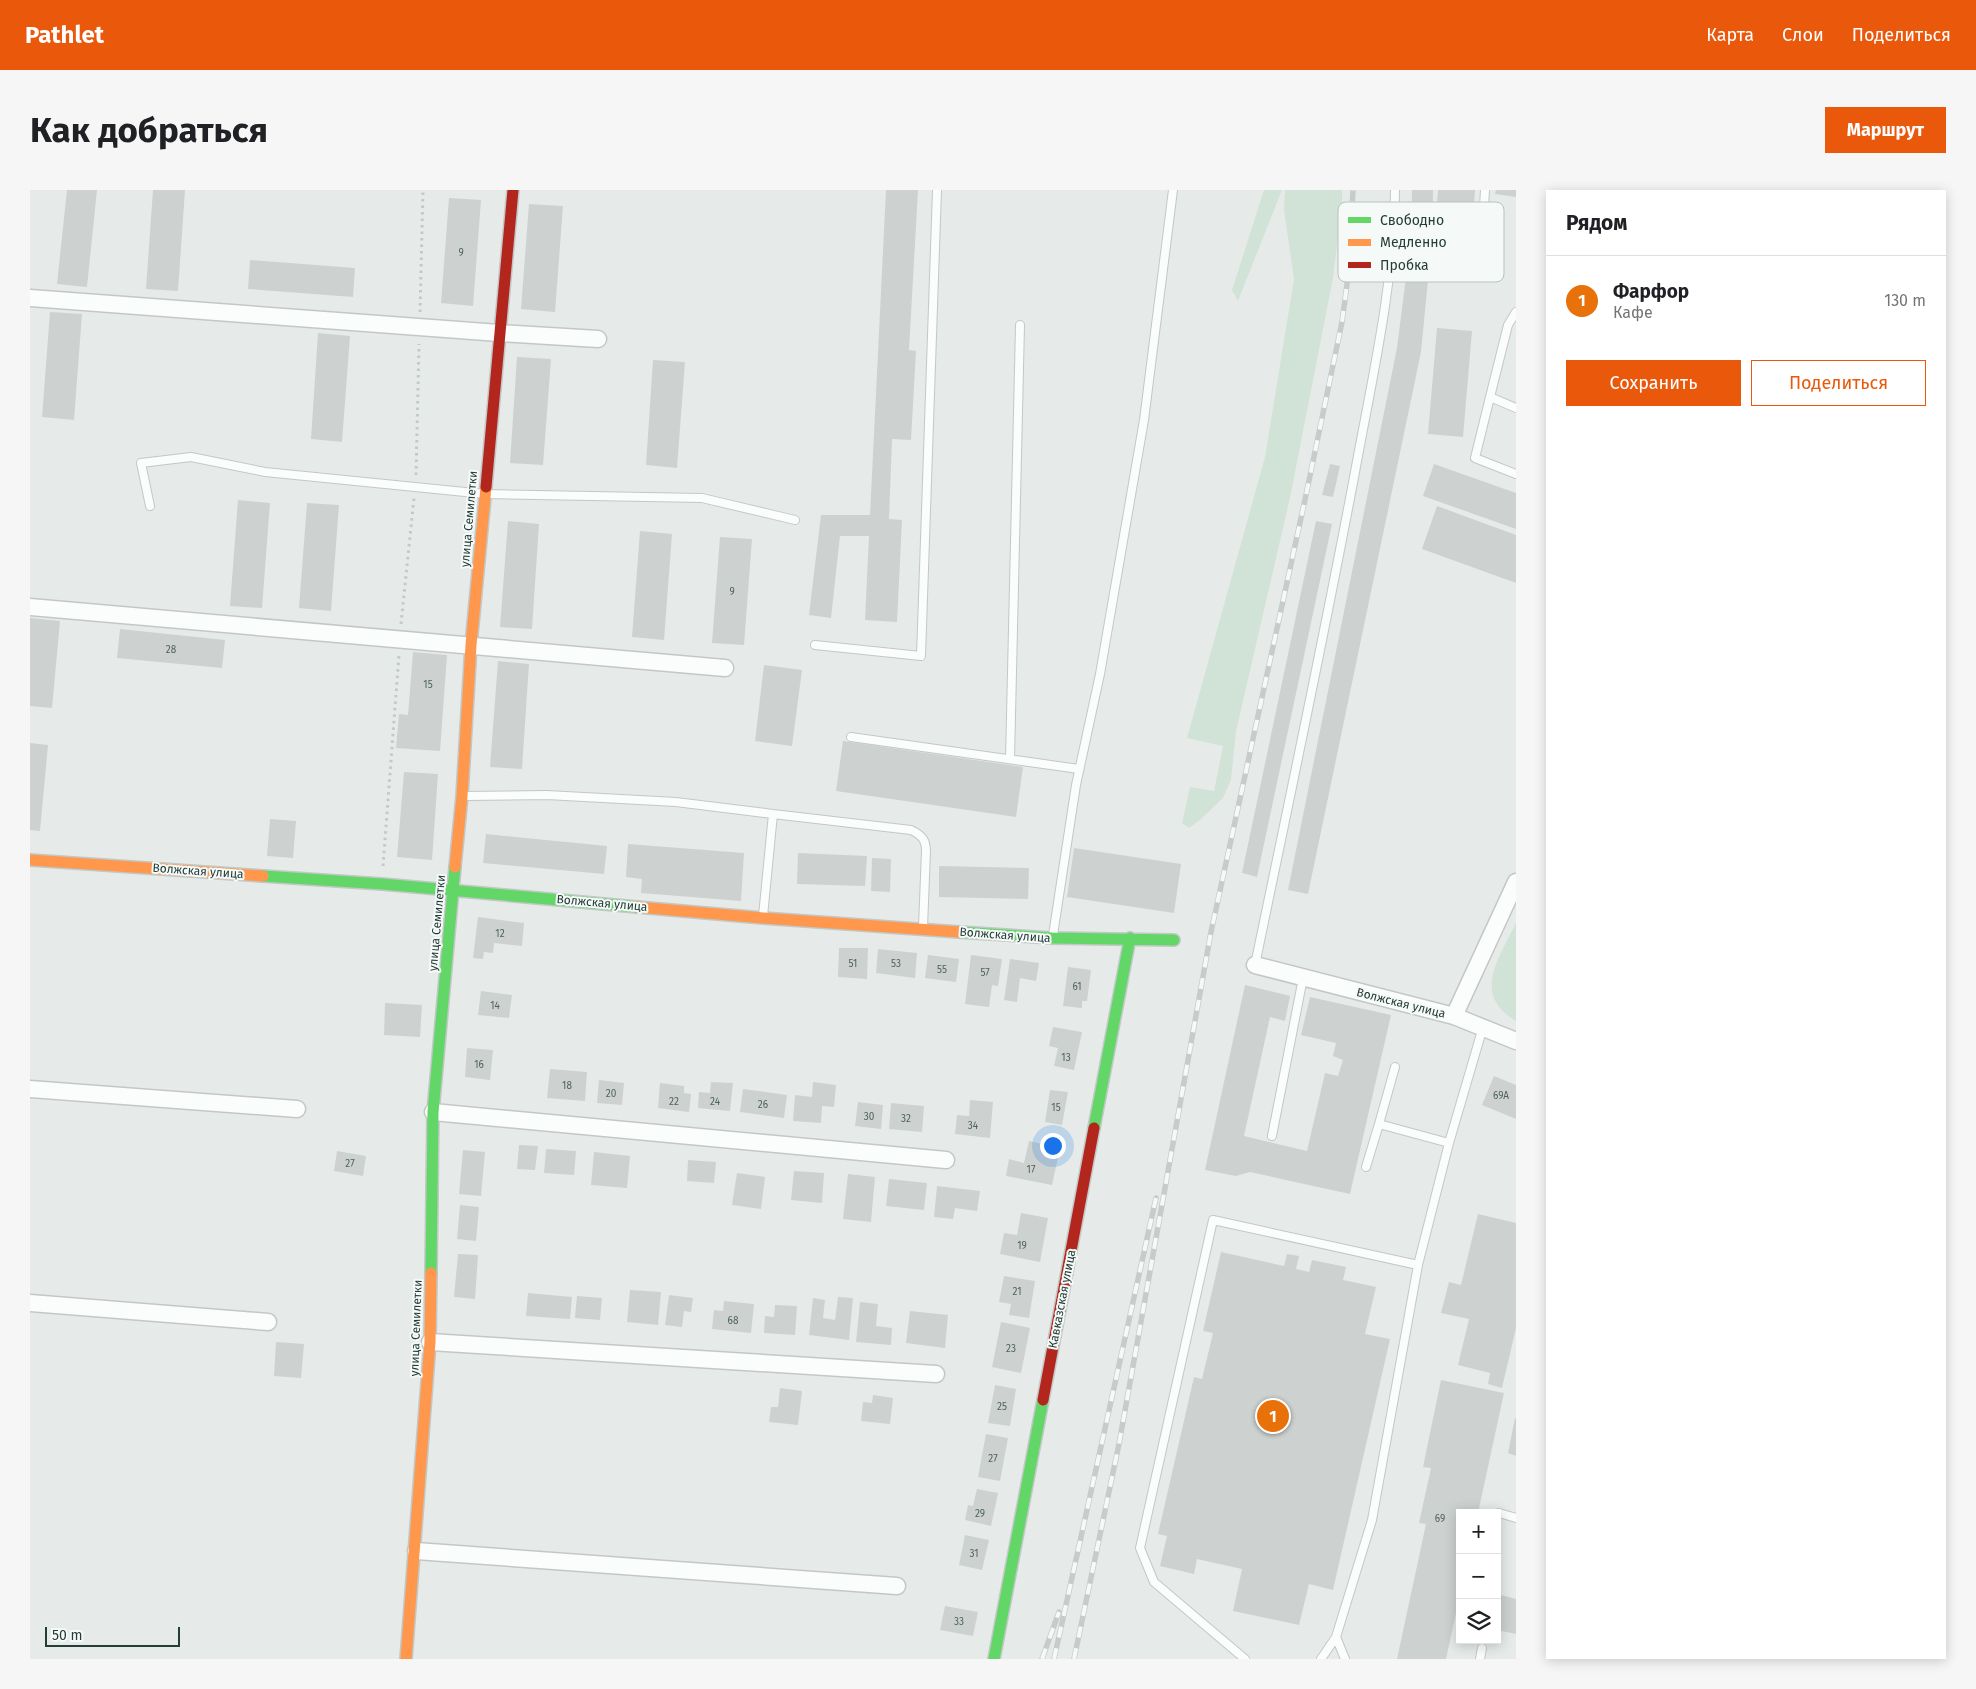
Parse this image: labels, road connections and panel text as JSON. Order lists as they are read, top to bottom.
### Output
{
  "streets": {
    "street": ["улица Семилетки", "Волжская улица", "Кавказская улица"]
  },
  "crossings": [
    ["улица Семилетки", "Волжская улица"],
    ["Волжская улица", "Кавказская улица"]
  ],
  "house_numbers": [
    "9",
    "9",
    "28",
    "15",
    "12",
    "51",
    "53",
    "55",
    "57",
    "61",
    "14",
    "13",
    "16",
    "18",
    "20",
    "69А",
    "22",
    "24",
    "26",
    "15",
    "30",
    "32",
    "34",
    "27",
    "17",
    "19",
    "21",
    "68",
    "23",
    "25",
    "27",
    "29",
    "69",
    "31",
    "33"
  ],
  "legend": ["Свободно", "Медленно", "Пробка"],
  "scale_bar": "50 m",
  "page": {
    "header": "Pathlet",
    "nav": ["Карта", "Слои", "Поделиться"],
    "buttons": [
      "Маршрут",
      ["Сохранить", "Поделиться"]
    ],
    "title": "Как добраться",
    "heading": "Рядом",
    "list": [
      {
        "mark": "1",
        "name": "Фарфор",
        "note": "Кафе",
        "value": "130 m"
      }
    ],
    "pins": "1",
    "map_buttons": ["+", "−"],
    "scale": "50 m"
  }
}
